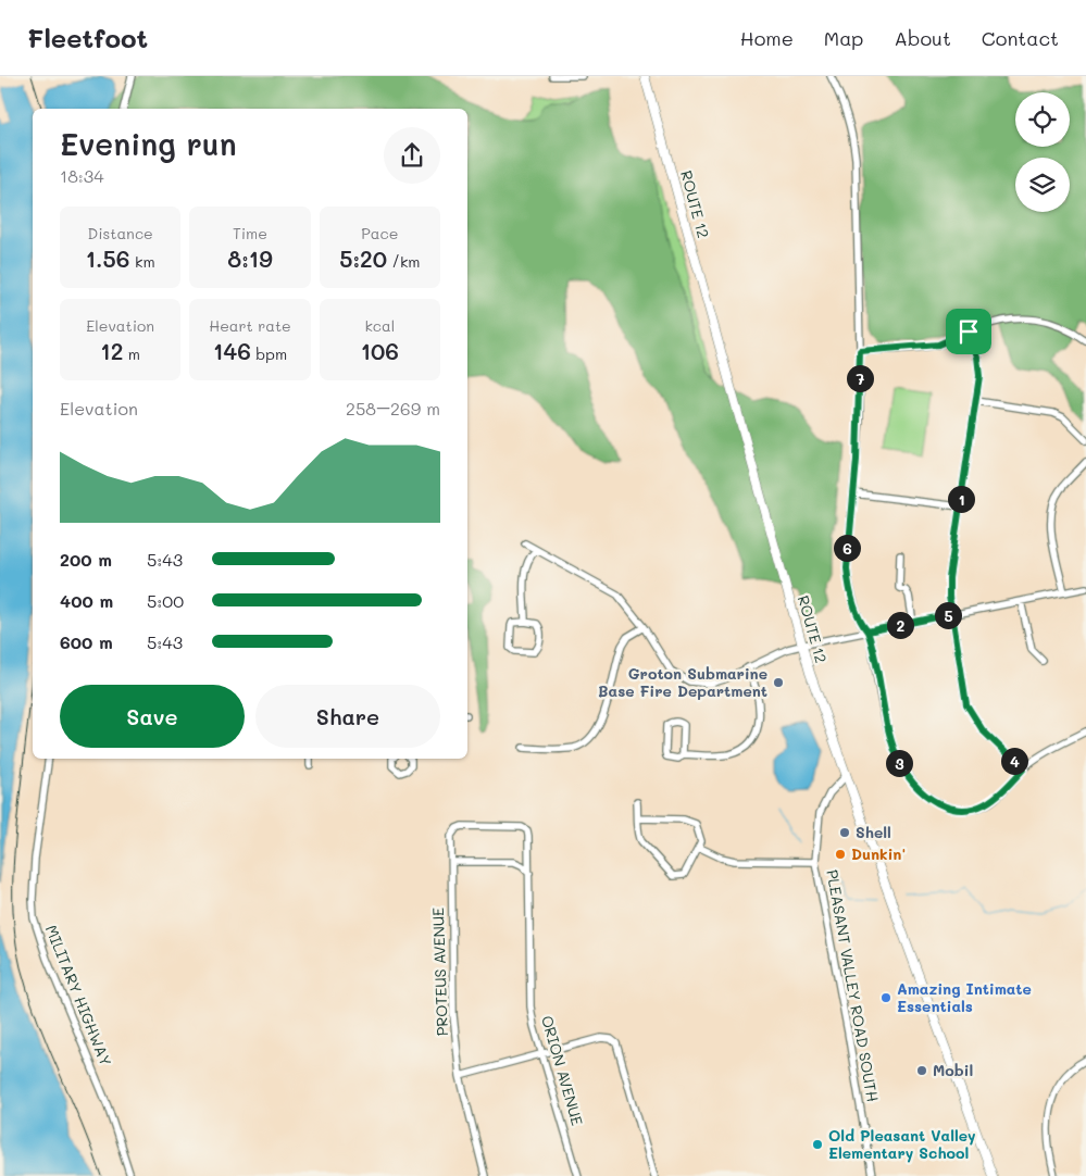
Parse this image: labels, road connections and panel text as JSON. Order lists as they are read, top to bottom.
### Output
{
  "streets": {
    "highway": ["ROUTE 12"],
    "street": [
      "PROTEUS AVENUE",
      "PLEASANT VALLEY ROAD SOUTH",
      "MILITARY HIGHWAY",
      "ORION AVENUE"
    ]
  },
  "crossings": [
    ["ROUTE 12", "PLEASANT VALLEY ROAD SOUTH"],
    ["PROTEUS AVENUE", "ORION AVENUE"]
  ],
  "places": [
    "Groton Submarine Base Fire Department",
    "Shell",
    "Dunkin'",
    "Amazing Intimate Essentials",
    "Mobil",
    "Old Pleasant Valley Elementary School"
  ],
  "page": {
    "header": "Fleetfoot",
    "nav": [
      "Home",
      "Map",
      "About",
      "Contact"
    ],
    "heading": ["Evening run", "18:34"],
    "stats": [
      ["Distance", "1.56 km"],
      ["Time", "8:19"],
      ["Pace", "5:20 /km"],
      ["Elevation", "12 m"],
      ["Heart rate", "146 bpm"],
      ["kcal", "106"]
    ],
    "pins": [
      "7",
      "1",
      "6",
      "5",
      "2",
      "4",
      "3"
    ],
    "chart": ["Elevation", "258–269 m"],
    "list": [
      {
        "name": "200 m",
        "note": "5:43"
      },
      {
        "name": "400 m",
        "note": "5:00"
      },
      {
        "name": "600 m",
        "note": "5:43"
      }
    ],
    "buttons": ["Save", "Share"]
  }
}
